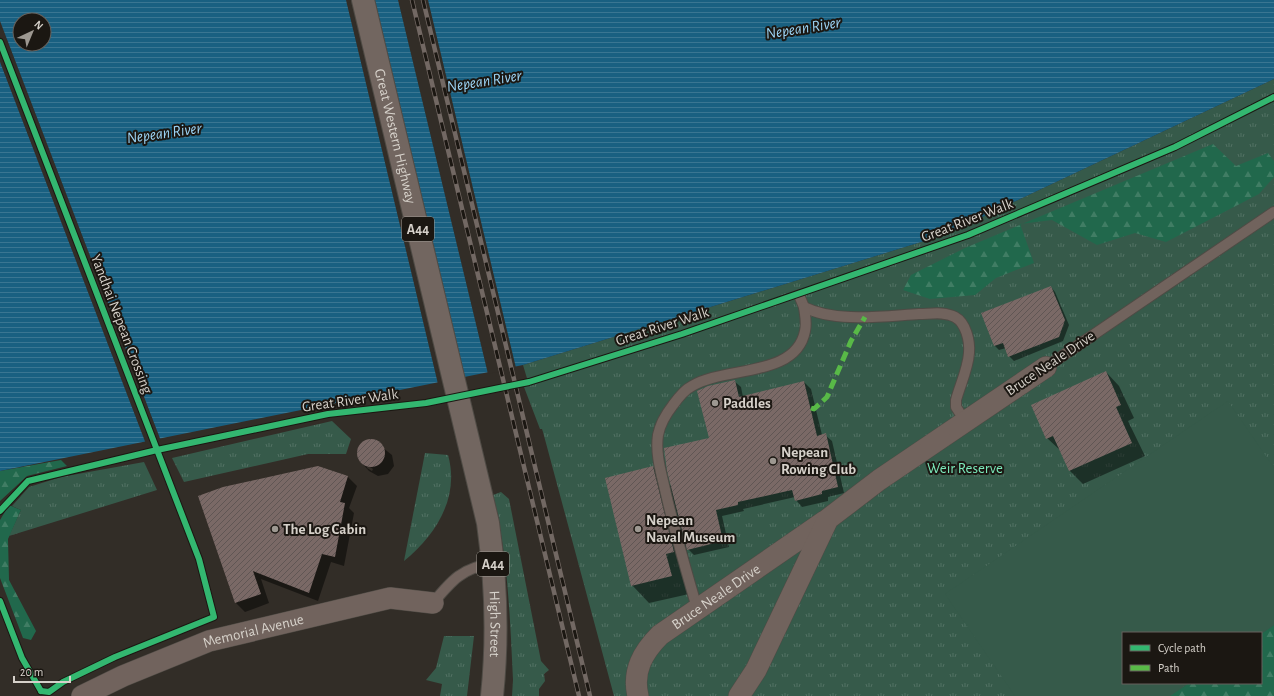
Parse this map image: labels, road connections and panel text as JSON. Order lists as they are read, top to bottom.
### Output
{
  "streets": {
    "highway": ["Great Western Highway", "A44", "High Street"],
    "street": ["Bruce Neale Drive", "Memorial Avenue"],
    "cycle path": ["Great River Walk", "Yandhai Nepean Crossing"]
  },
  "crossings": [
    ["Great Western Highway", "High Street"]
  ],
  "water": ["Nepean River"],
  "parks": ["Weir Reserve"],
  "places": [
    "Paddles",
    "Nepean Rowing Club",
    "The Log Cabin",
    "Nepean Naval Museum"
  ],
  "legend": ["Cycle path", "Path"],
  "scale_bar": "20 m",
  "north": "top right"
}
